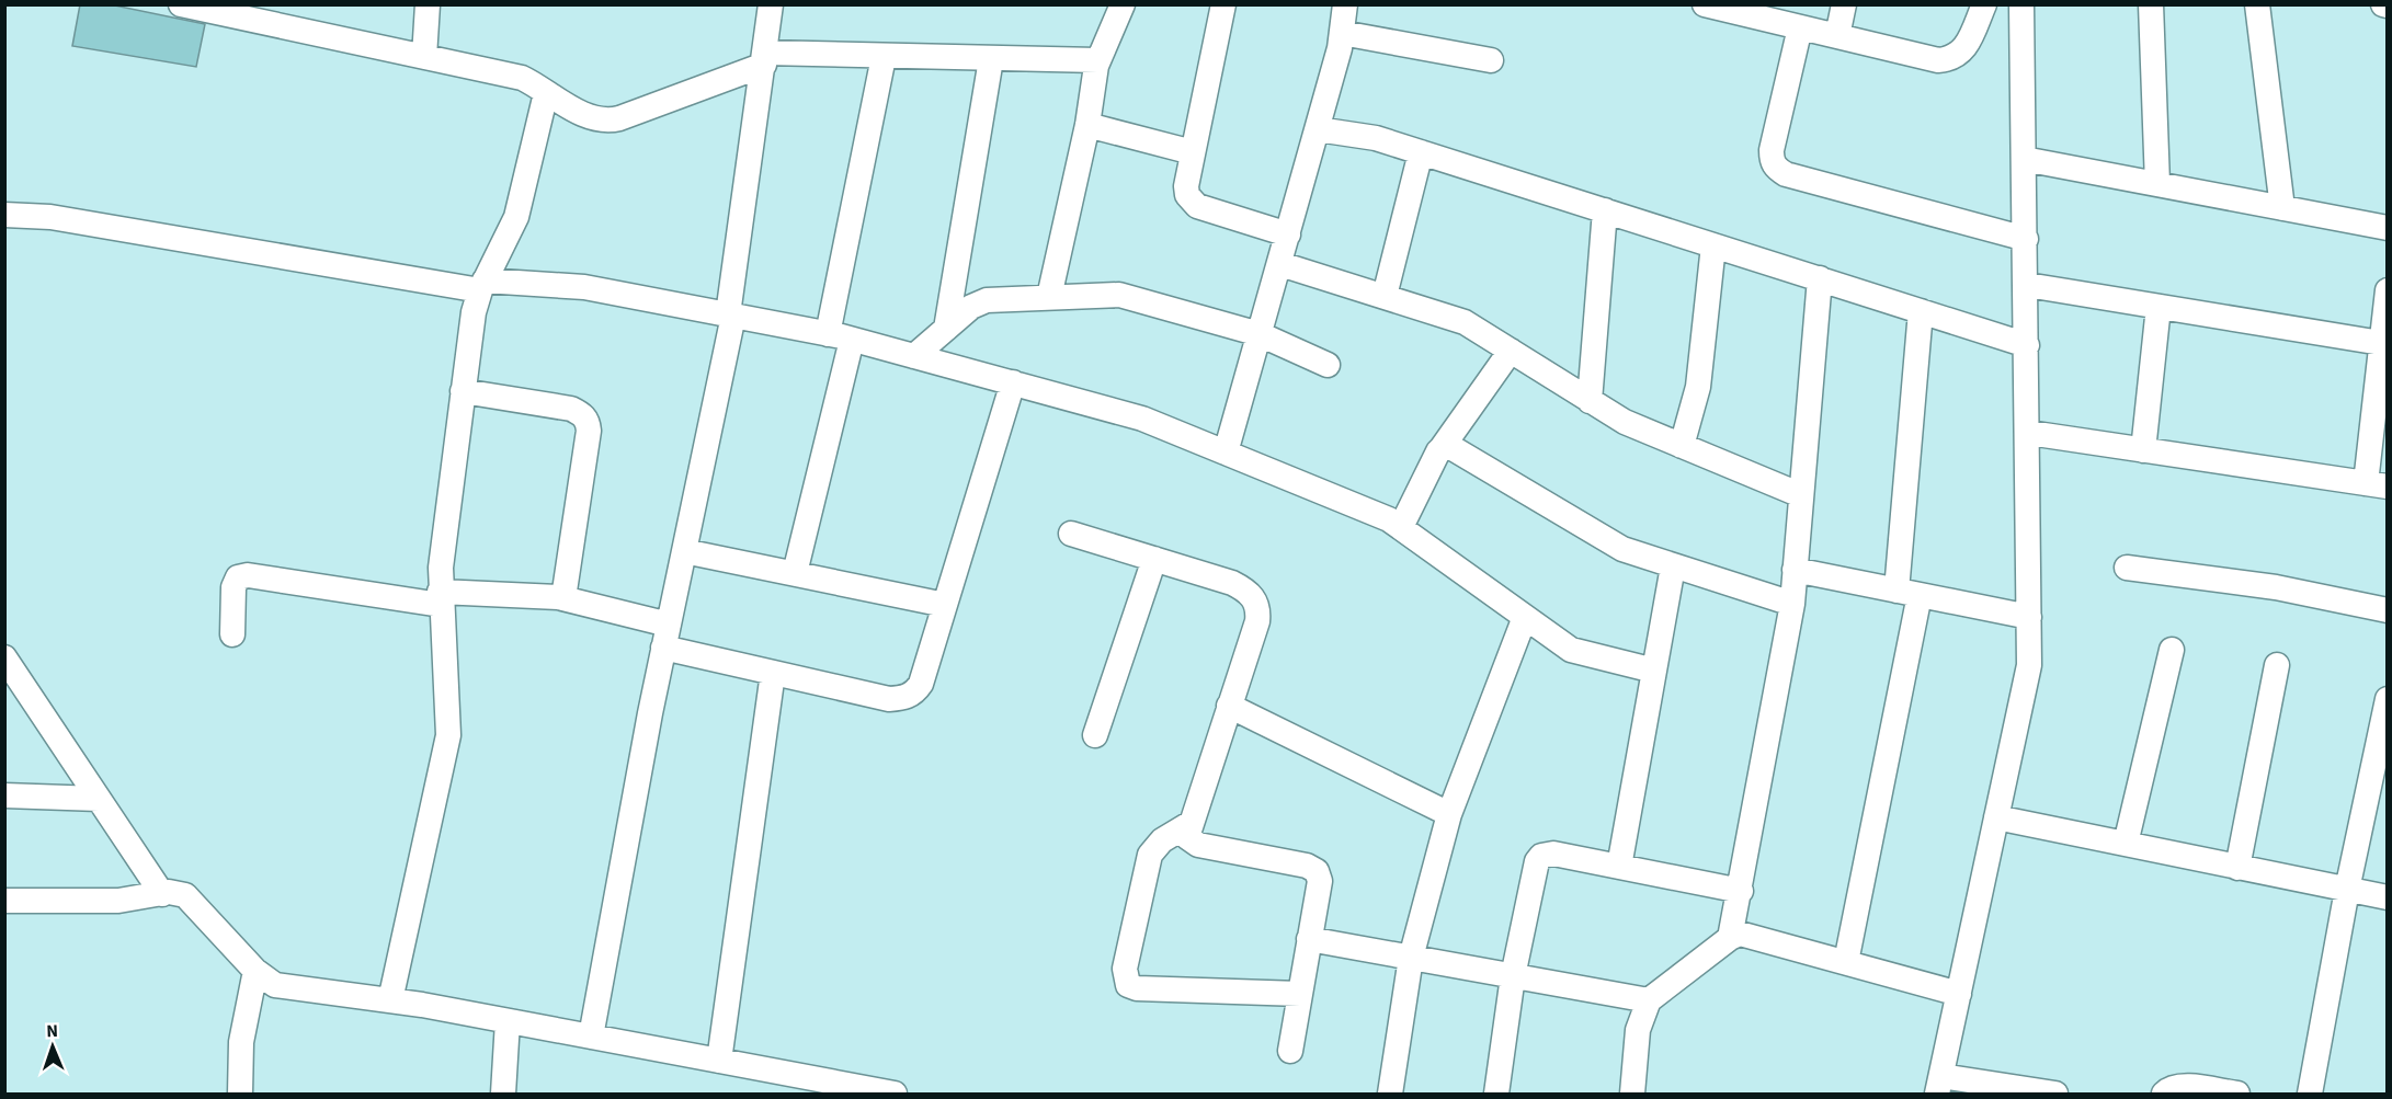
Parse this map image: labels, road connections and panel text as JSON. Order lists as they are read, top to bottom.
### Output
{
  "north": "top"
}
